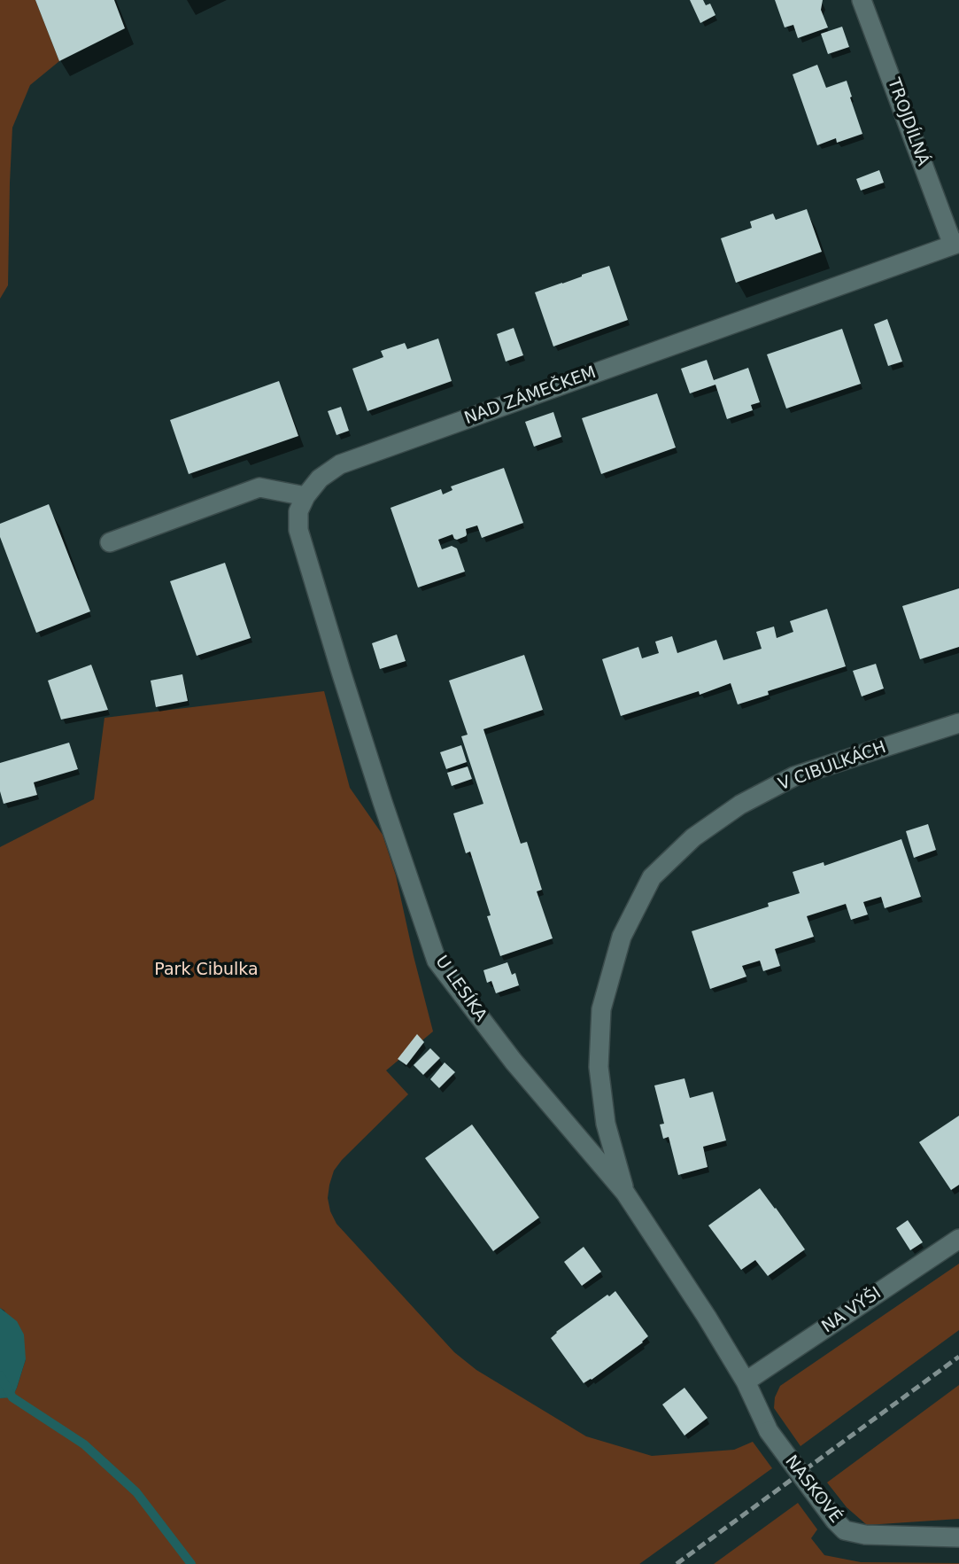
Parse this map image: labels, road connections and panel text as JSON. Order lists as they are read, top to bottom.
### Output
{
  "streets": {
    "street": [
      "TROJDÍLNÁ",
      "NAD ZÁMEČKEM",
      "V CIBULKÁCH",
      "U LESÍKA",
      "NA VÝŠI",
      "NASKOVÉ"
    ]
  },
  "crossings": [
    ["TROJDÍLNÁ", "NAD ZÁMEČKEM"],
    ["NAD ZÁMEČKEM", "U LESÍKA"],
    ["V CIBULKÁCH", "U LESÍKA"],
    ["U LESÍKA", "NA VÝŠI"],
    ["U LESÍKA", "NASKOVÉ"],
    ["NA VÝŠI", "NASKOVÉ"]
  ],
  "parks": ["Park Cibulka"]
}
